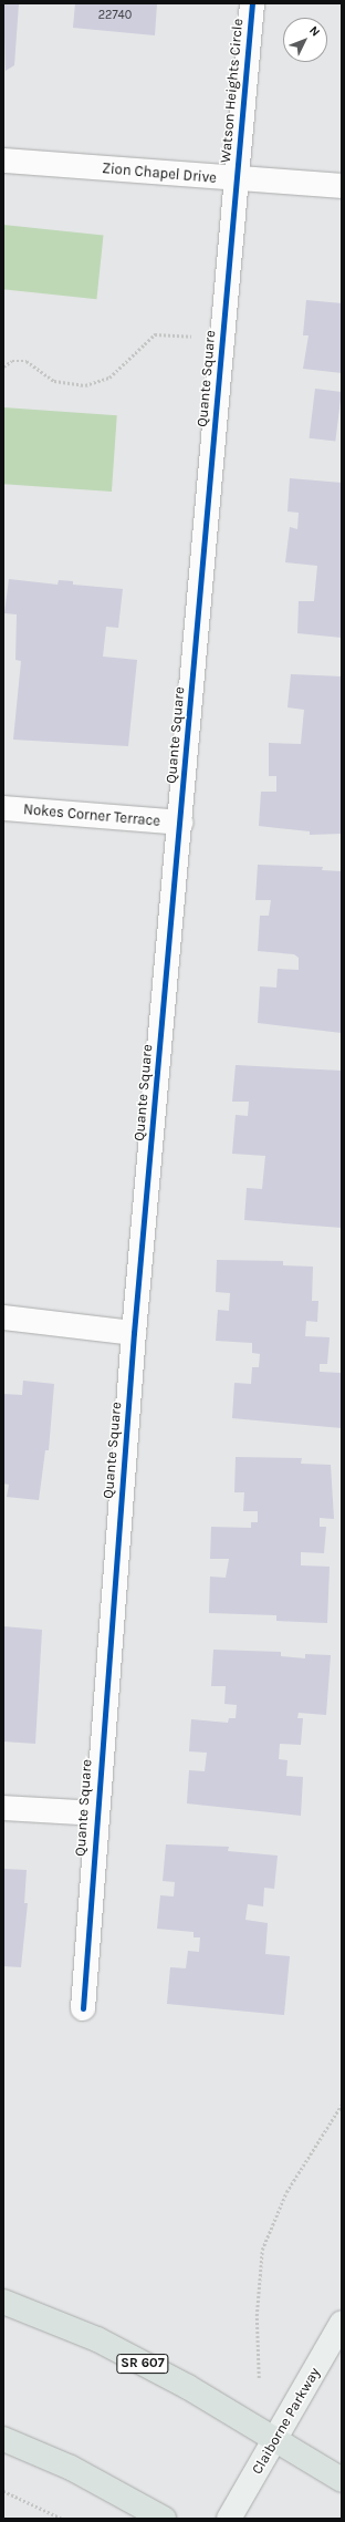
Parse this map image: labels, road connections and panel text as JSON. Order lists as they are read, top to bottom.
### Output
{
  "streets": {
    "main road": ["SR 607", "Claiborne Parkway"],
    "street": [
      "Watson Heights Circle",
      "Zion Chapel Drive",
      "Quante Square",
      "Nokes Corner Terrace"
    ]
  },
  "crossings": [
    ["Watson Heights Circle", "Zion Chapel Drive"],
    ["Watson Heights Circle", "Quante Square"],
    ["Zion Chapel Drive", "Quante Square"],
    ["Quante Square", "Nokes Corner Terrace"],
    ["SR 607", "Claiborne Parkway"]
  ],
  "house_numbers": ["22740"],
  "north": "top right"
}
